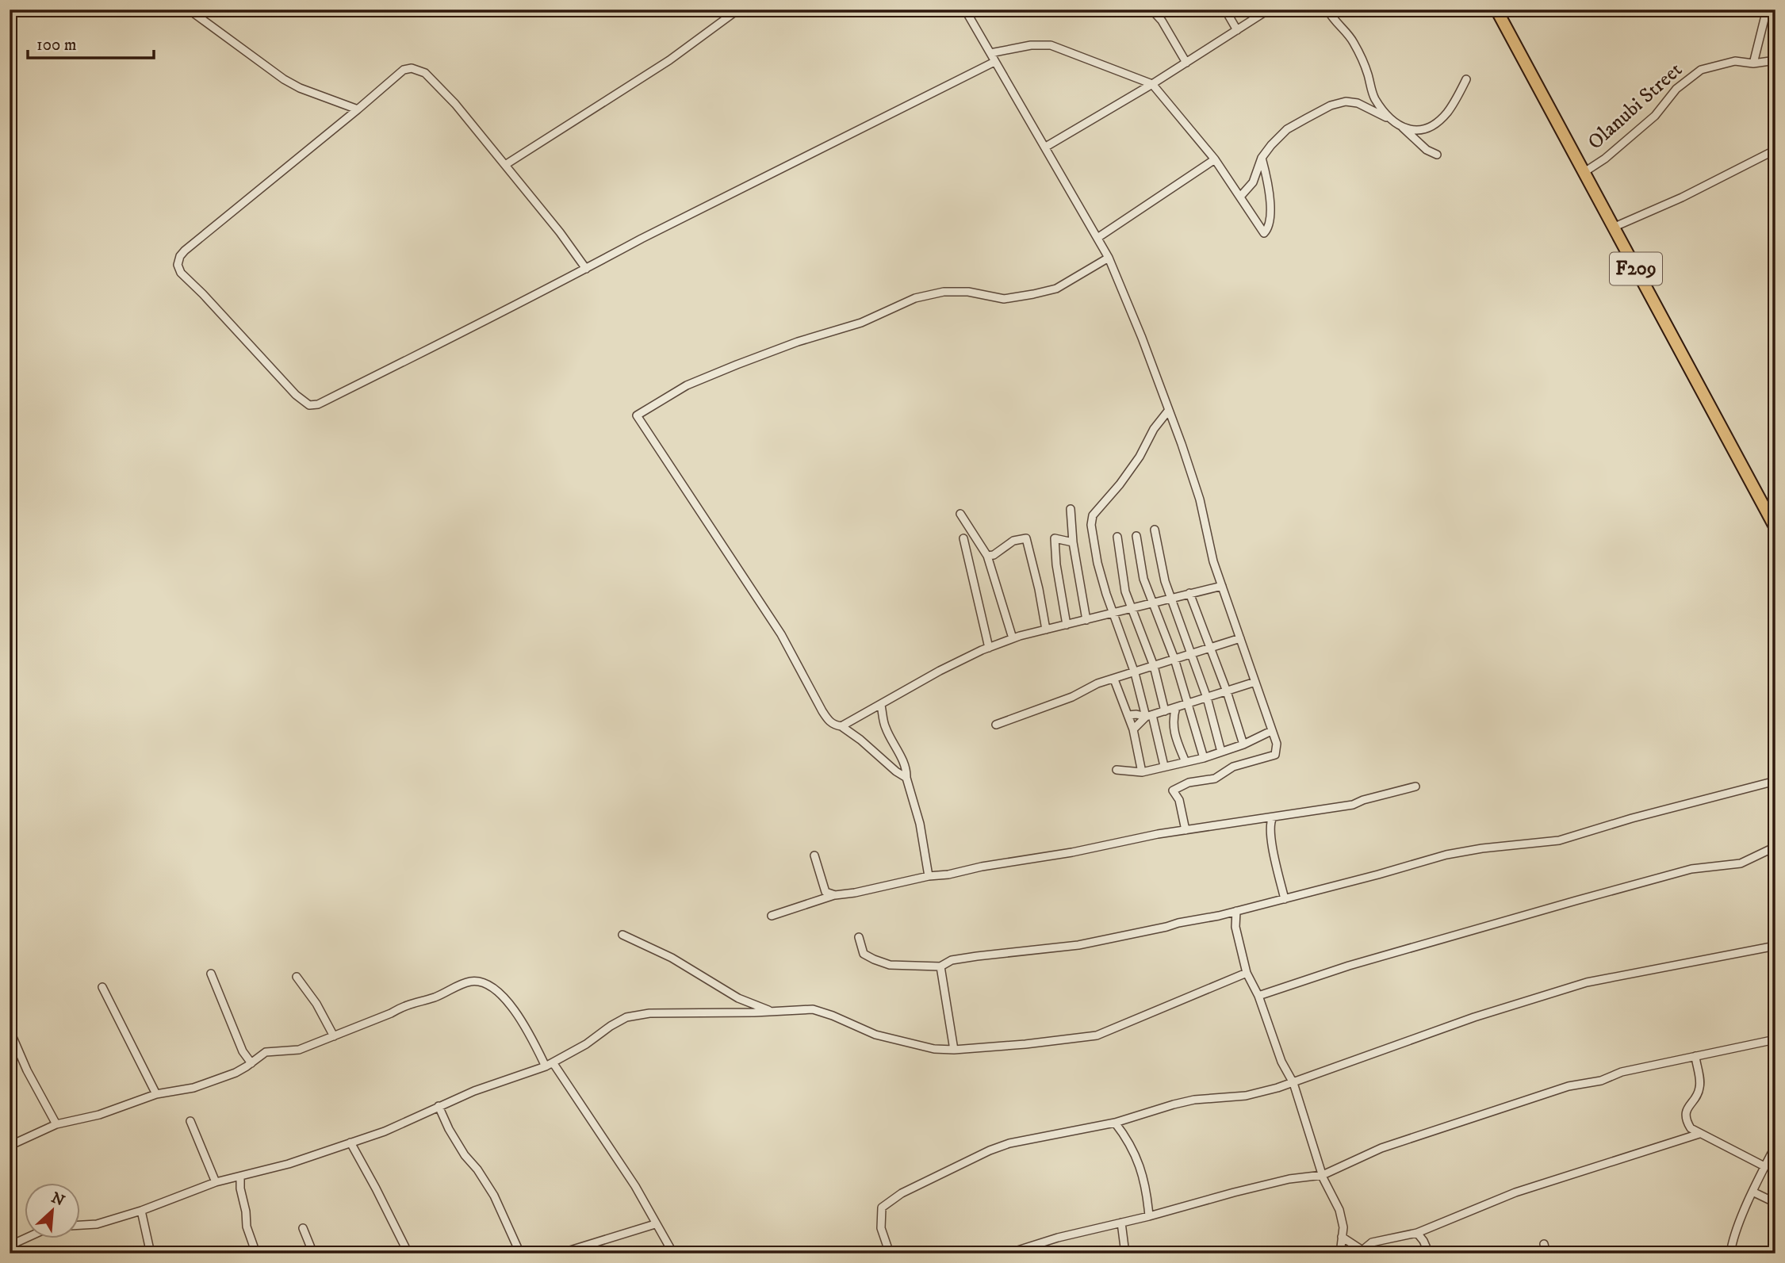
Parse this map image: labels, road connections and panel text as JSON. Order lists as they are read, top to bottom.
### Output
{
  "streets": {
    "main road": ["F209"],
    "street": ["Olanubi Street"]
  },
  "crossings": [
    ["Olanubi Street", "F209"]
  ],
  "scale_bar": "100 m",
  "north": "top right"
}
